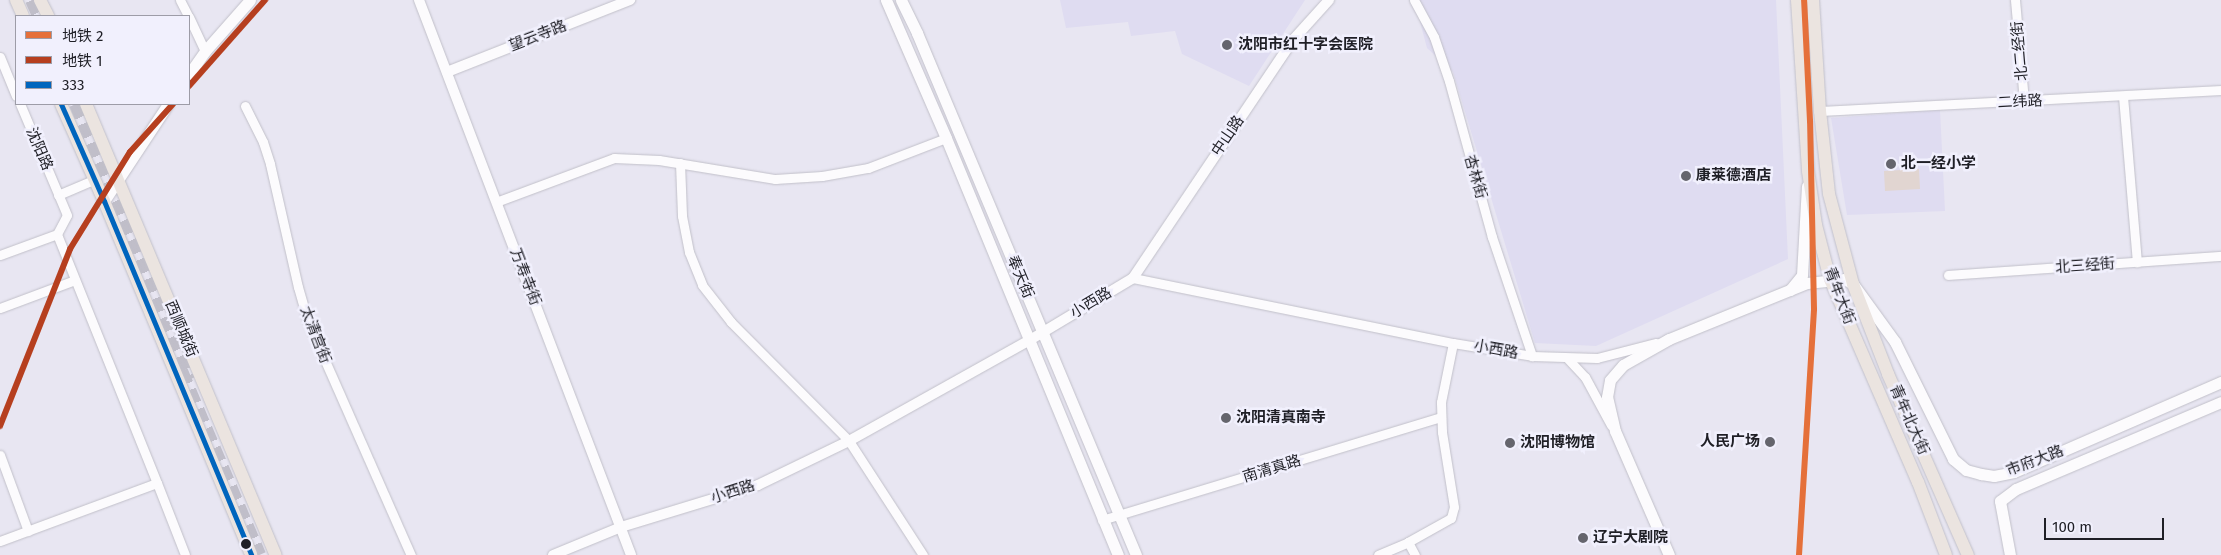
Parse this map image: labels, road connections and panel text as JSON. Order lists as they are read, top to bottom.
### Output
{
  "streets": {
    "main road": [
      "奉天街",
      "青年大街",
      "西顺城街",
      "青年北大街",
      "市府大路"
    ],
    "street": [
      "望云寺路",
      "北二经街",
      "二纬路",
      "中山路",
      "沈阳路",
      "杏林街",
      "北三经街",
      "万寿寺街",
      "小西路",
      "太清宫街",
      "南清真路"
    ]
  },
  "crossings": [
    ["望云寺路", "万寿寺街"],
    ["北二经街", "二纬路"],
    ["二纬路", "青年大街"],
    ["中山路", "小西路"],
    ["杏林街", "小西路"],
    ["万寿寺街", "小西路"],
    ["奉天街", "小西路"],
    ["奉天街", "南清真路"],
    ["青年大街", "青年北大街"],
    ["青年大街", "市府大路"],
    ["青年北大街", "市府大路"]
  ],
  "places": [
    "沈阳市红十字会医院",
    "北一经小学",
    "康莱德酒店",
    "沈阳清真南寺",
    "人民广场",
    "沈阳博物馆",
    "辽宁大剧院"
  ],
  "lines": ["metro line 2", "metro line 1", "transit line 333"],
  "legend": ["地铁 2", "地铁 1", "333"],
  "scale_bar": "100 m"
}
